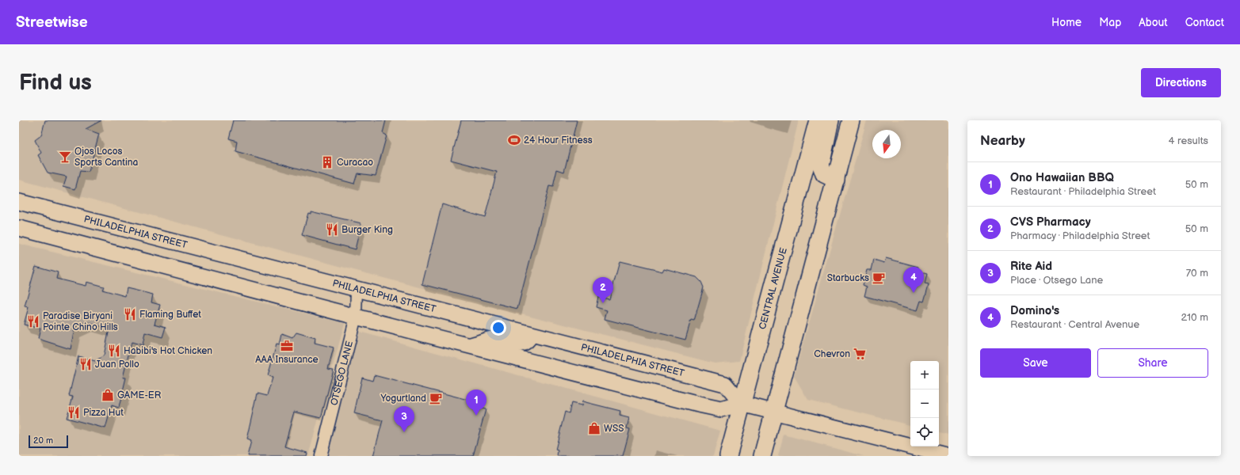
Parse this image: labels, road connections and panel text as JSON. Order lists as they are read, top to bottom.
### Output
{
  "streets": {
    "main road": ["PHILADELPHIA STREET", "CENTRAL AVENUE"],
    "street": ["OTSEGO LANE"]
  },
  "crossings": [
    ["PHILADELPHIA STREET", "CENTRAL AVENUE"],
    ["PHILADELPHIA STREET", "OTSEGO LANE"]
  ],
  "places": {
    "sports": ["24 Hour Fitness"],
    "bar": ["Ojos Locos Sports Cantina"],
    "building": ["Curacao"],
    "restaurant": [
      "Burger King",
      "Flaming Buffet",
      "Paradise Biryani Pointe Chino Hills",
      "Habibi's Hot Chicken",
      "Juan Pollo",
      "Pizza Hut"
    ],
    "cafe": ["Starbucks", "Yogurtland"],
    "office": ["AAA Insurance"],
    "supermarket": ["Chevron"],
    "shop": ["GAME-ER", "WSS"]
  },
  "scale_bar": "20 m",
  "north": "bottom",
  "page": {
    "header": "Streetwise",
    "nav": [
      "Home",
      "Map",
      "About",
      "Contact"
    ],
    "buttons": [
      "Directions",
      ["Save", "Share"]
    ],
    "title": "Find us",
    "heading": ["Nearby", "4 results"],
    "list": [
      {
        "mark": "1",
        "name": "Ono Hawaiian BBQ",
        "note": "Restaurant · Philadelphia Street",
        "value": "50 m"
      },
      {
        "mark": "2",
        "name": "CVS Pharmacy",
        "note": "Pharmacy · Philadelphia Street",
        "value": "50 m"
      },
      {
        "mark": "3",
        "name": "Rite Aid",
        "note": "Place · Otsego Lane",
        "value": "70 m"
      },
      {
        "mark": "4",
        "name": "Domino's",
        "note": "Restaurant · Central Avenue",
        "value": "210 m"
      }
    ],
    "pins": [
      "4",
      "2",
      "1",
      "3"
    ],
    "map_buttons": ["+", "−"],
    "scale": "20 m"
  }
}
